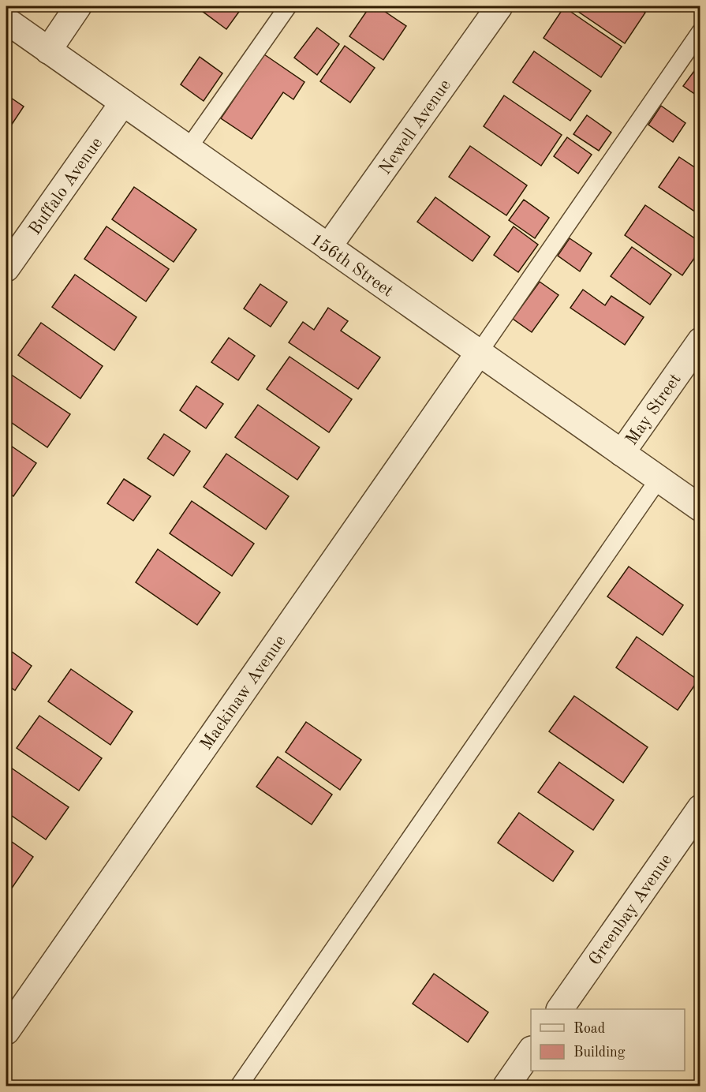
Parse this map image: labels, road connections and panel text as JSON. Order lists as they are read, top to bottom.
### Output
{
  "streets": {
    "street": [
      "Newell Avenue",
      "Buffalo Avenue",
      "156th Street",
      "May Street",
      "Mackinaw Avenue",
      "Greenbay Avenue"
    ]
  },
  "crossings": [
    ["Newell Avenue", "156th Street"],
    ["Buffalo Avenue", "156th Street"],
    ["156th Street", "May Street"],
    ["156th Street", "Mackinaw Avenue"]
  ],
  "legend": ["Road", "Building"]
}
